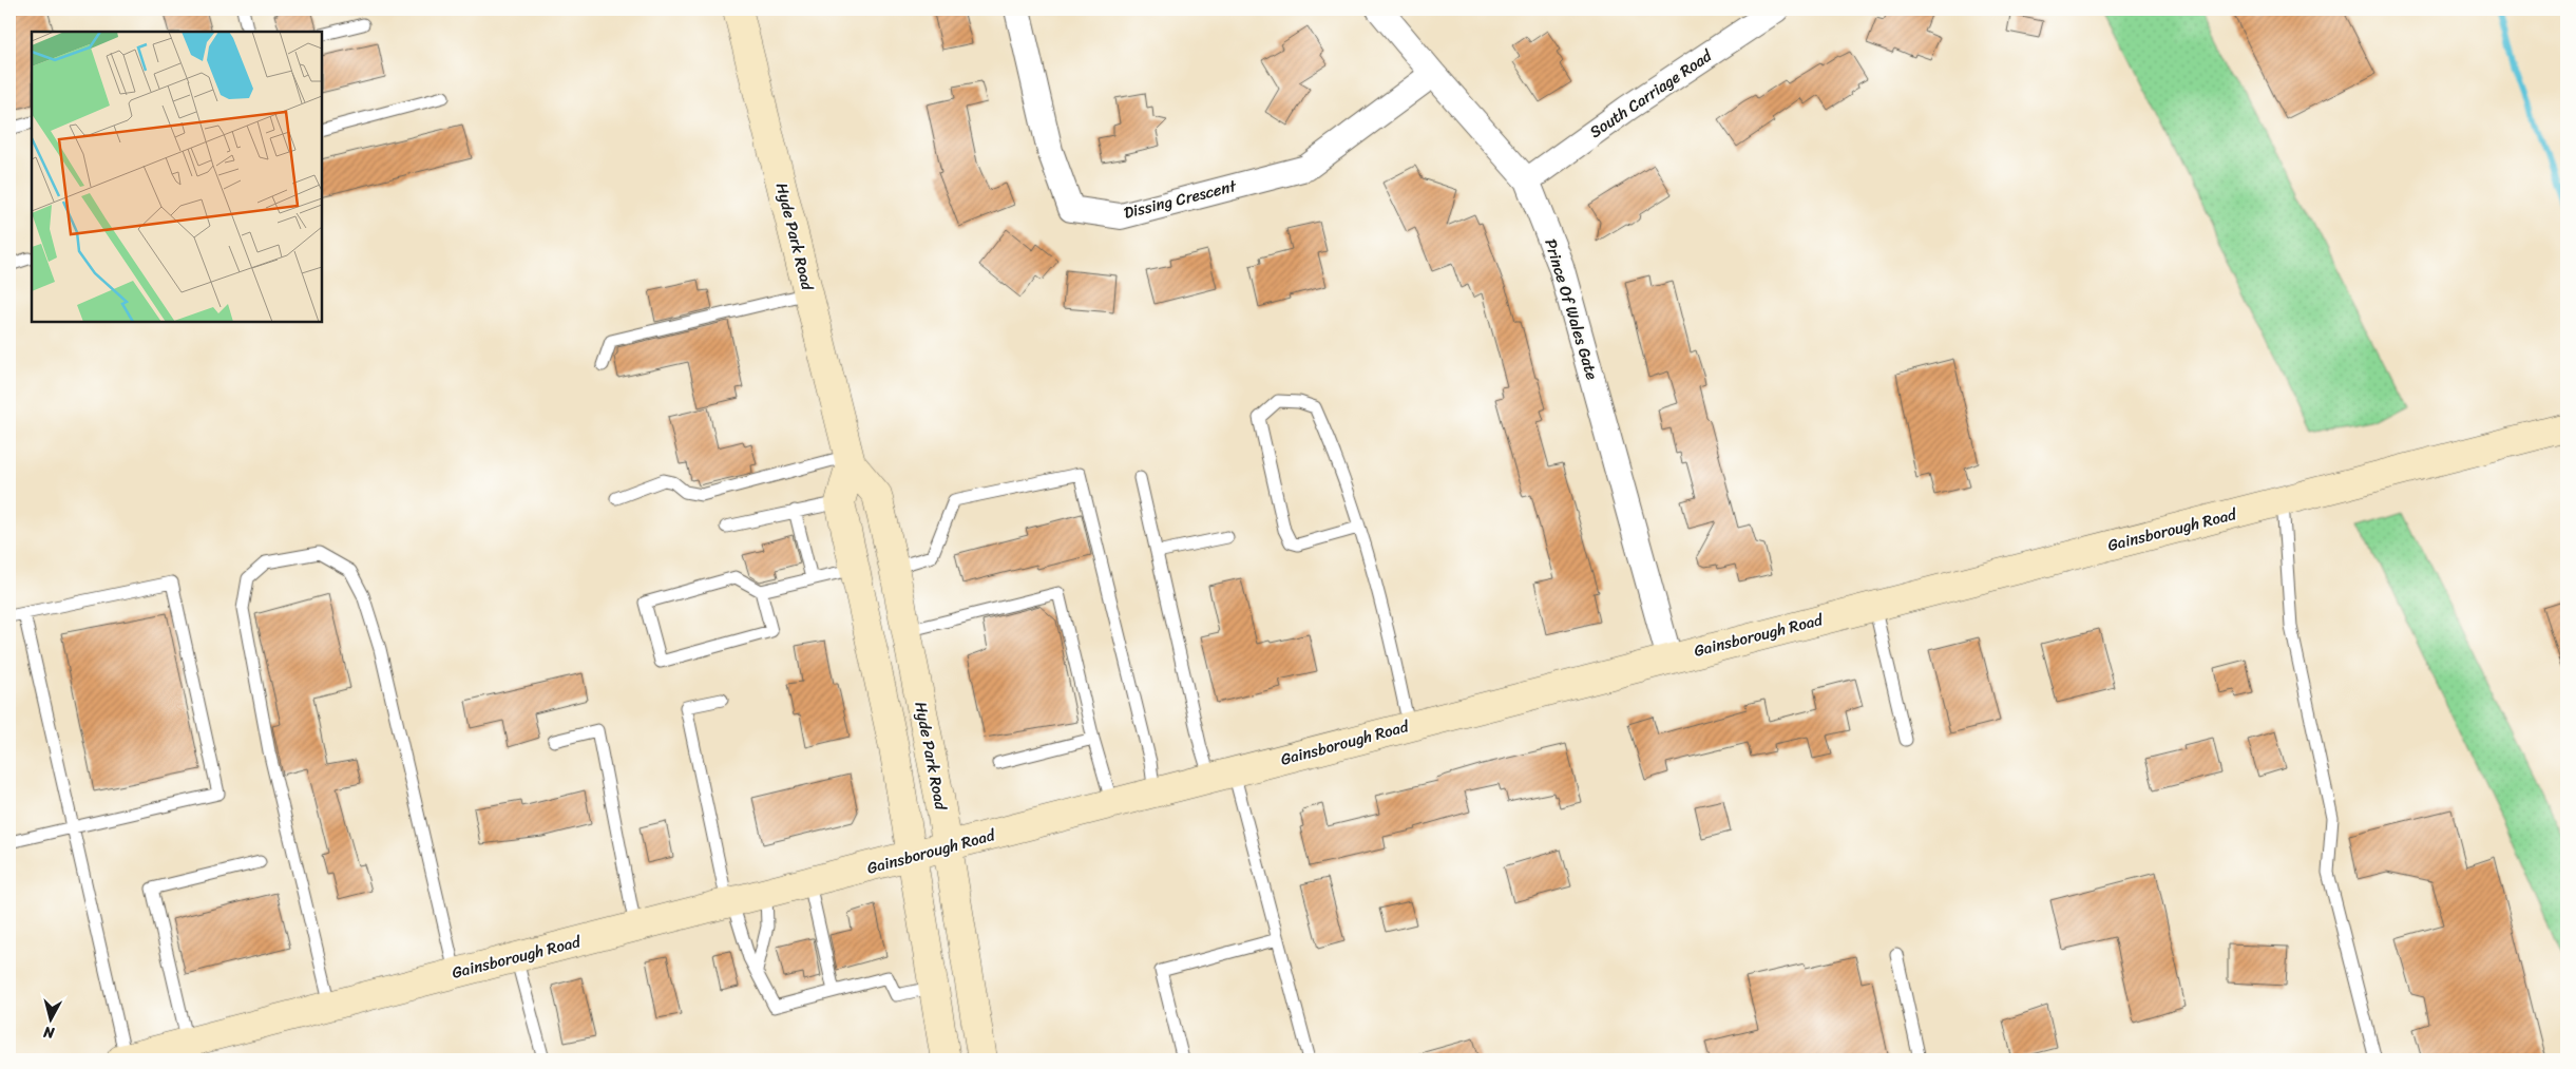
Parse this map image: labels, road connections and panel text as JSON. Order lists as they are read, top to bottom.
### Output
{
  "streets": {
    "main road": ["Hyde Park Road", "Gainsborough Road"],
    "street": ["South Carriage Road", "Dissing Crescent", "Prince Of Wales Gate"]
  },
  "crossings": [
    ["South Carriage Road", "Prince Of Wales Gate"],
    ["Dissing Crescent", "Prince Of Wales Gate"],
    ["Hyde Park Road", "Gainsborough Road"],
    ["Prince Of Wales Gate", "Gainsborough Road"]
  ],
  "north": "bottom"
}
